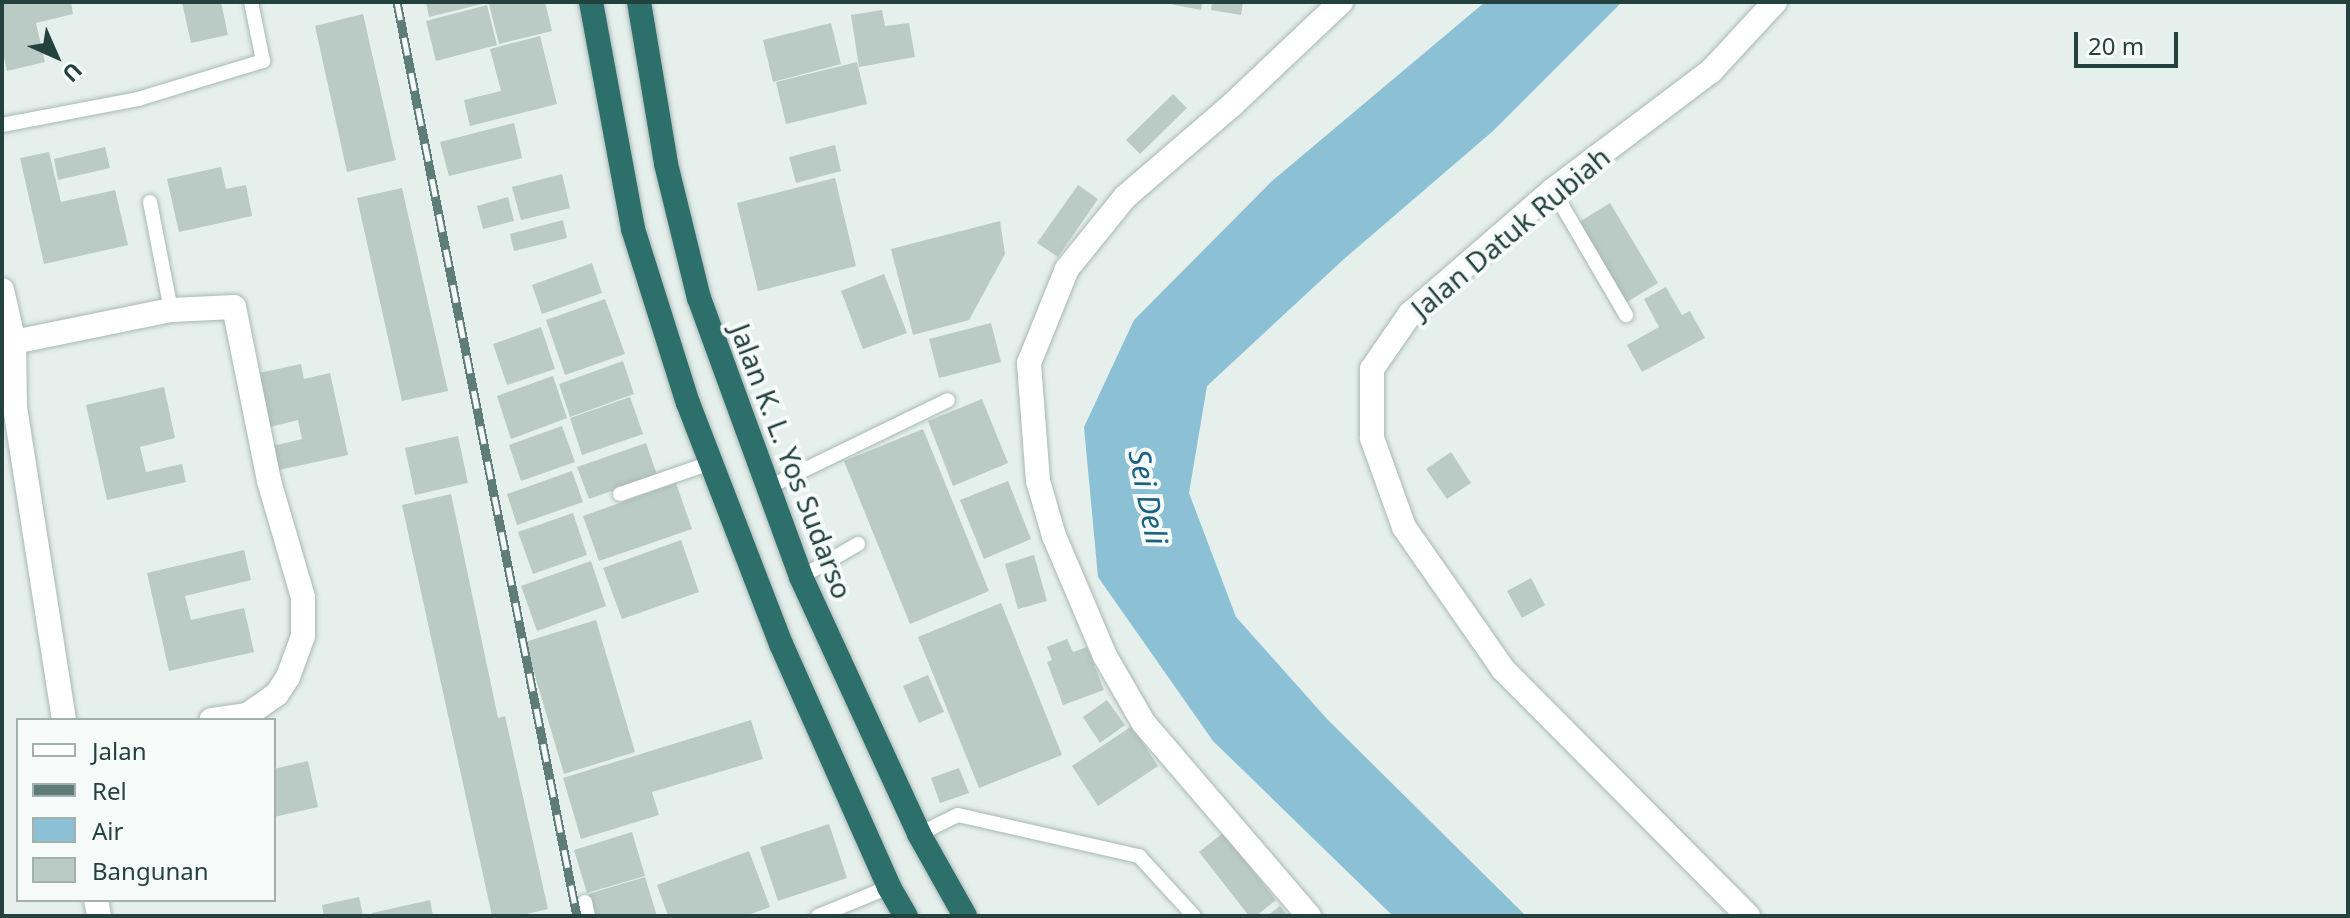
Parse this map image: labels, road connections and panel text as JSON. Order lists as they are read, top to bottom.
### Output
{
  "streets": {
    "highway": ["Jalan K. L. Yos Sudarso"],
    "street": ["Jalan Datuk Rubiah"]
  },
  "water": ["Sei Deli"],
  "legend": [
    "Jalan",
    "Rel",
    "Air",
    "Bangunan"
  ],
  "scale_bar": "20 m",
  "north": "bottom right"
}
